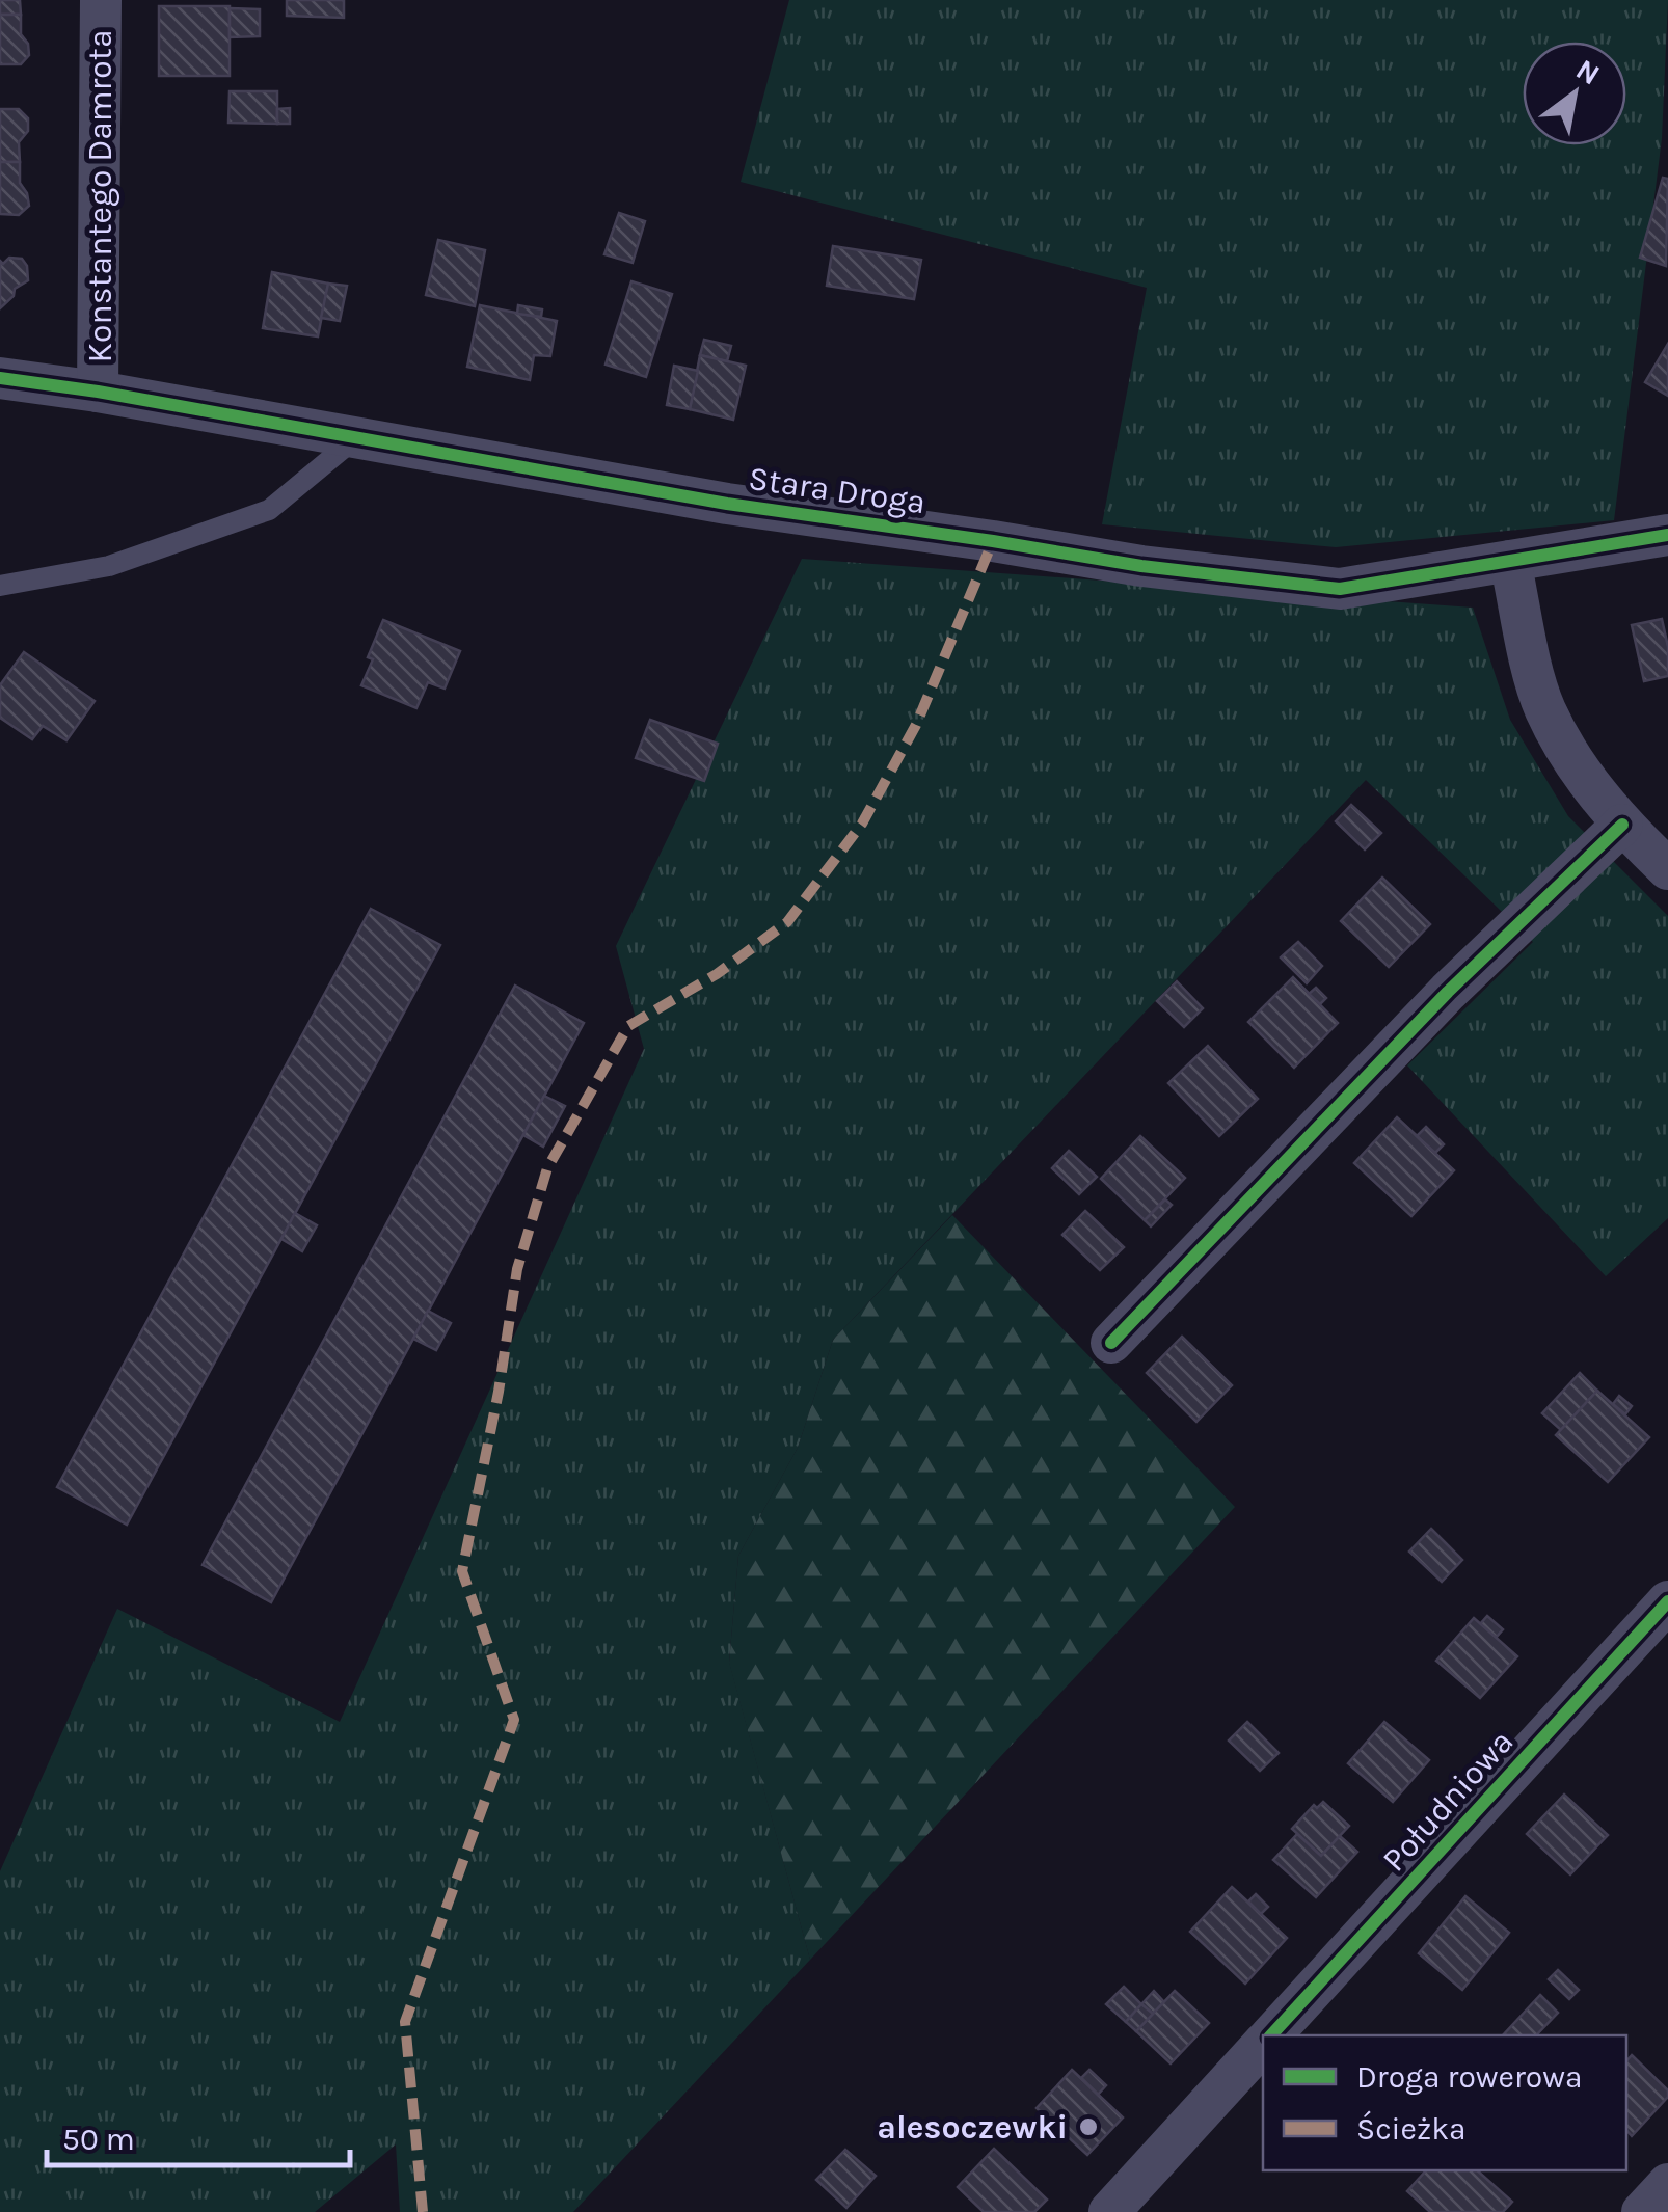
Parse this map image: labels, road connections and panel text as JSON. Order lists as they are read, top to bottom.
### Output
{
  "streets": {
    "street": ["Konstantego Damrota", "Stara Droga", "Południowa"]
  },
  "crossings": [
    ["Konstantego Damrota", "Stara Droga"]
  ],
  "places": ["alesoczewki"],
  "legend": ["Droga rowerowa", "Ścieżka"],
  "scale_bar": "50 m",
  "north": "top right"
}
